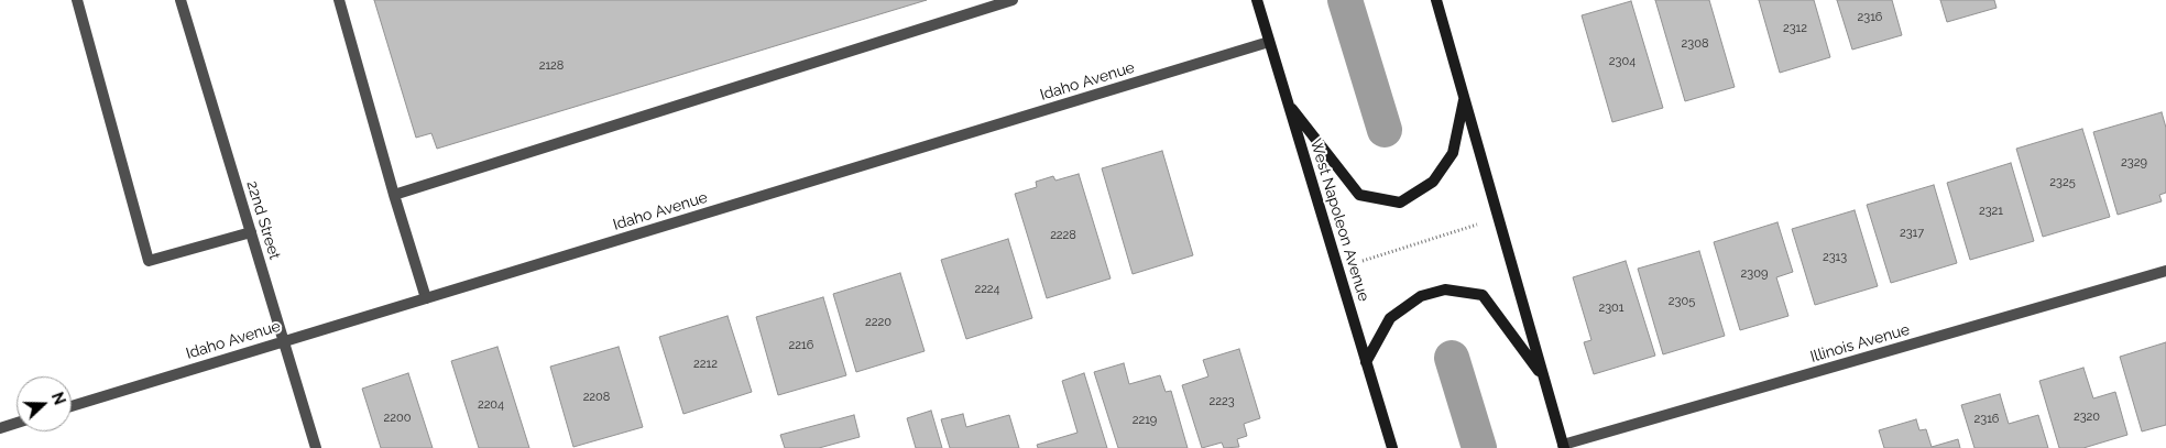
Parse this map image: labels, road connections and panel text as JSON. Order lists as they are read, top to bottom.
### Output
{
  "streets": {
    "main road": ["West Napoleon Avenue"],
    "street": ["Idaho Avenue", "22nd Street", "Illinois Avenue"]
  },
  "crossings": [
    ["Idaho Avenue", "22nd Street"],
    ["Idaho Avenue", "West Napoleon Avenue"]
  ],
  "house_numbers": [
    "2316",
    "2312",
    "2308",
    "2304",
    "2128",
    "2329",
    "2325",
    "2321",
    "2317",
    "2228",
    "2313",
    "2309",
    "2224",
    "2305",
    "2301",
    "2220",
    "2216",
    "2212",
    "2208",
    "2223",
    "2204",
    "2320",
    "2200",
    "2316",
    "2219"
  ],
  "north": "right"
}
